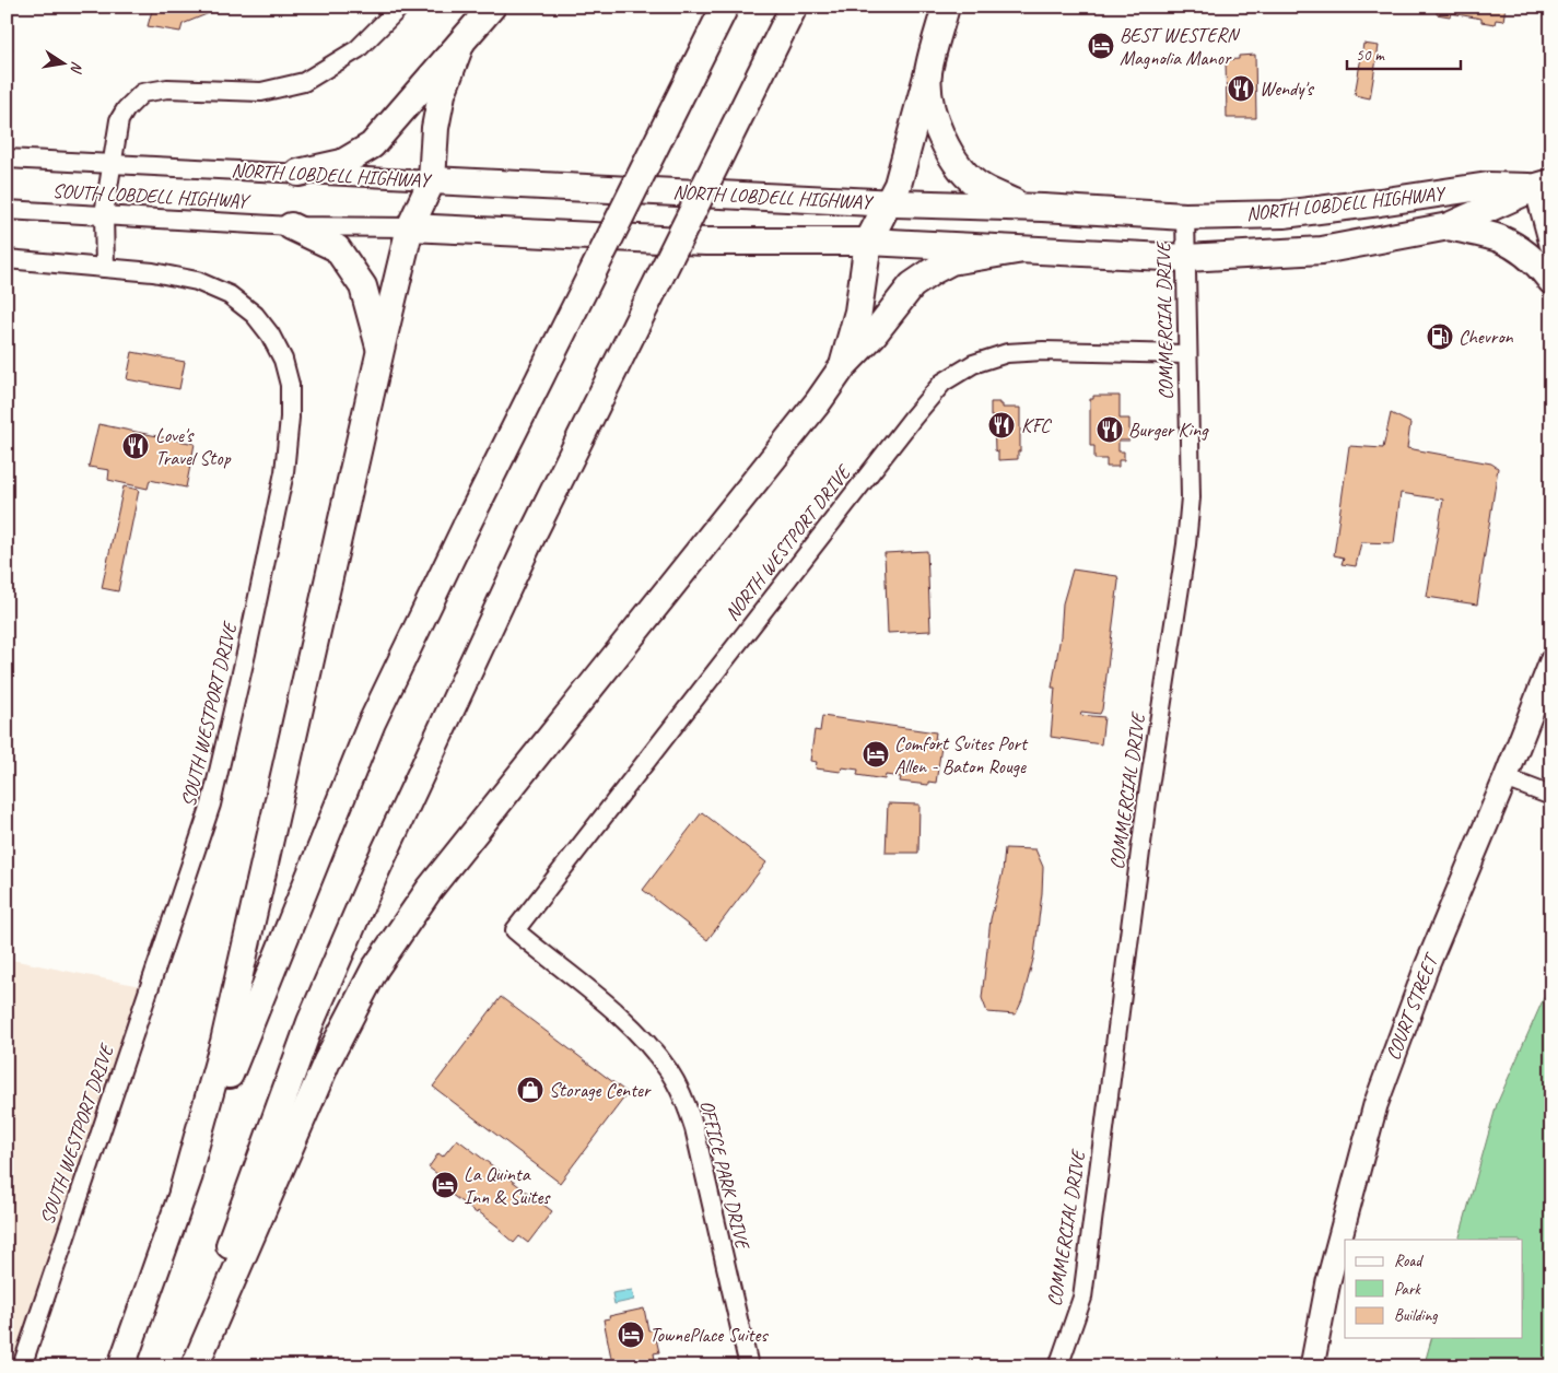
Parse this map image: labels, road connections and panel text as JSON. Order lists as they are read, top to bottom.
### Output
{
  "streets": {
    "highway": ["NORTH LOBDELL HIGHWAY"],
    "main road": ["COURT STREET"],
    "street": [
      "SOUTH LOBDELL HIGHWAY",
      "COMMERCIAL DRIVE",
      "NORTH WESTPORT DRIVE",
      "SOUTH WESTPORT DRIVE",
      "OFFICE PARK DRIVE"
    ]
  },
  "crossings": [
    ["NORTH LOBDELL HIGHWAY", "SOUTH LOBDELL HIGHWAY"],
    ["NORTH LOBDELL HIGHWAY", "COMMERCIAL DRIVE"],
    ["COMMERCIAL DRIVE", "NORTH WESTPORT DRIVE"],
    ["NORTH WESTPORT DRIVE", "OFFICE PARK DRIVE"]
  ],
  "places": {
    "hotel": [
      "BEST WESTERN Magnolia Manor",
      "Comfort Suites Port Allen - Baton Rouge",
      "La Quinta Inn & Suites",
      "TownePlace Suites"
    ],
    "restaurant": [
      "Wendy's",
      "KFC",
      "Burger King",
      "Love's Travel Stop"
    ],
    "fuel station": ["Chevron"],
    "shop": ["Storage Center"]
  },
  "legend": ["Road", "Park", "Building"],
  "scale_bar": "50 m",
  "north": "right"
}
